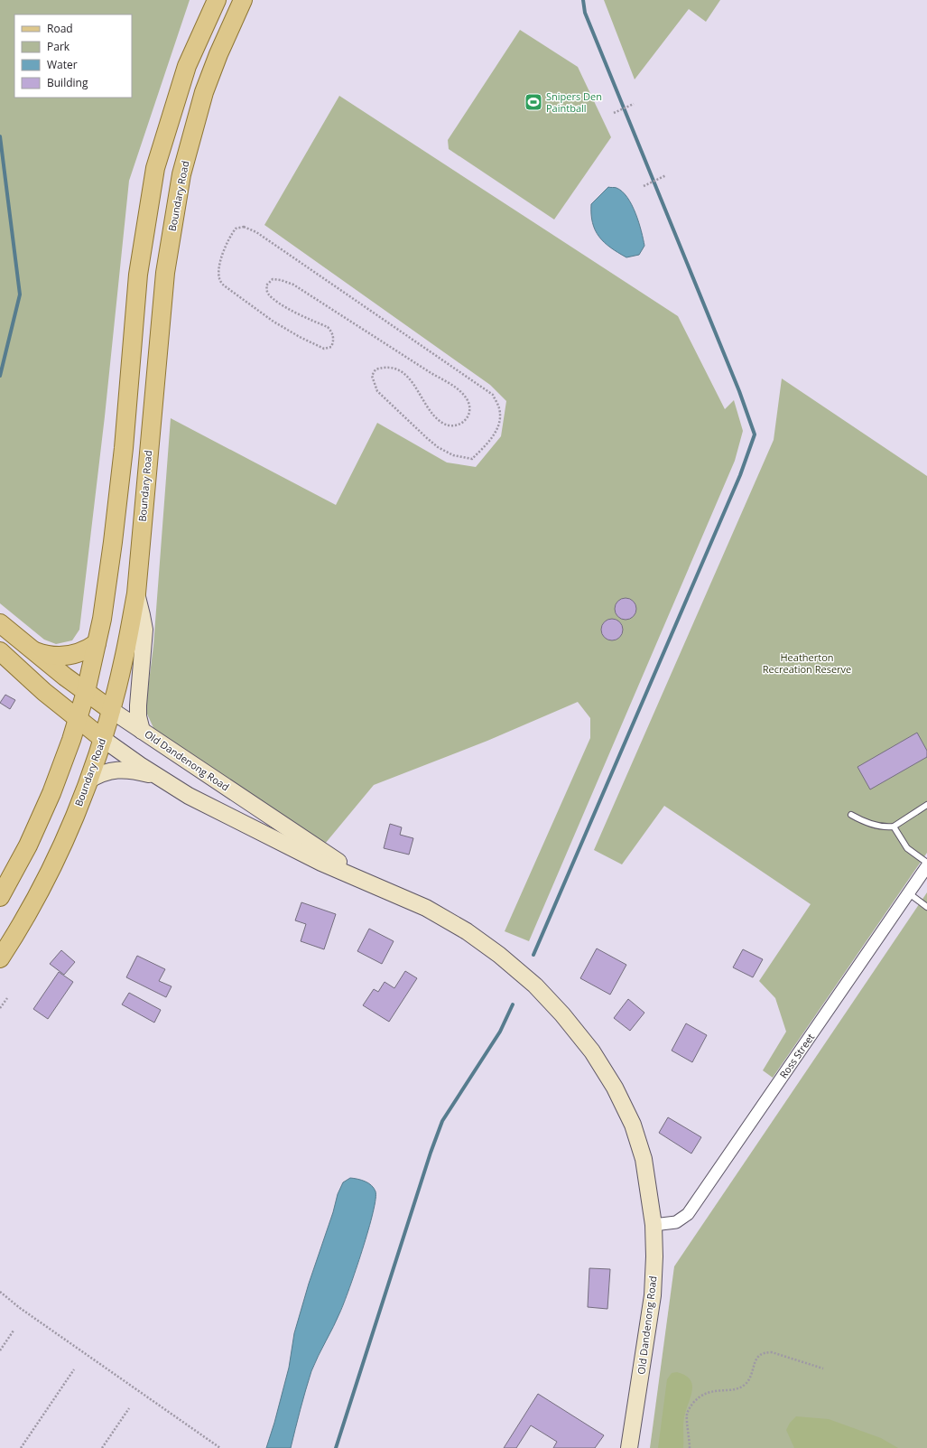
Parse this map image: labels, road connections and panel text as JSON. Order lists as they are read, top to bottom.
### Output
{
  "streets": {
    "main road": ["Boundary Road", "Old Dandenong Road"],
    "street": ["Ross Street"]
  },
  "crossings": [
    ["Boundary Road", "Old Dandenong Road"],
    ["Old Dandenong Road", "Ross Street"]
  ],
  "parks": ["Heatherton Recreation Reserve"],
  "places": {
    "sports": ["Snipers Den Paintball"]
  },
  "legend": [
    "Road",
    "Park",
    "Water",
    "Building"
  ]
}
